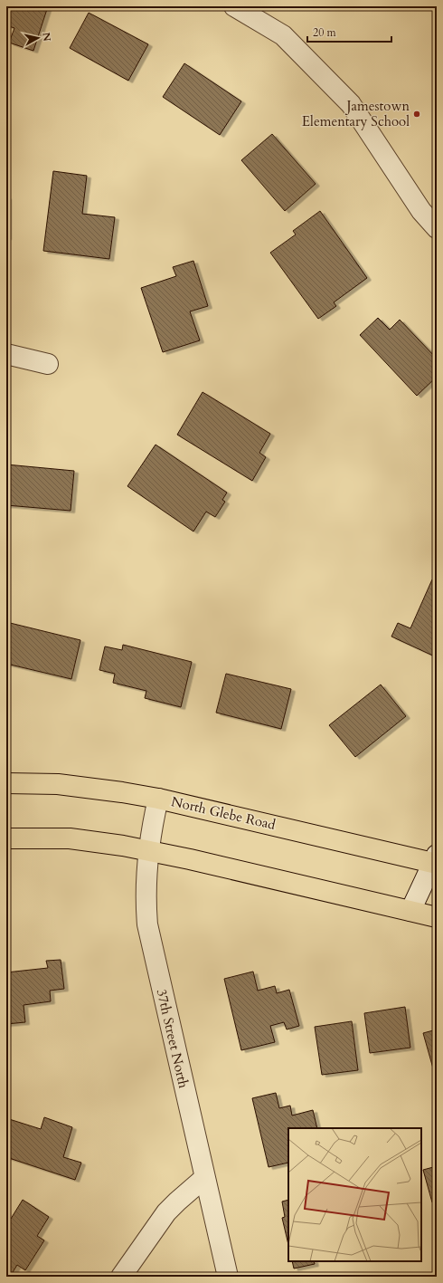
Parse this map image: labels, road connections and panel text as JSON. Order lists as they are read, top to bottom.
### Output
{
  "streets": {
    "main road": ["North Glebe Road"],
    "street": ["37th Street North"]
  },
  "crossings": [
    ["North Glebe Road", "37th Street North"]
  ],
  "places": ["Jamestown Elementary School"],
  "scale_bar": "20 m",
  "north": "right"
}
